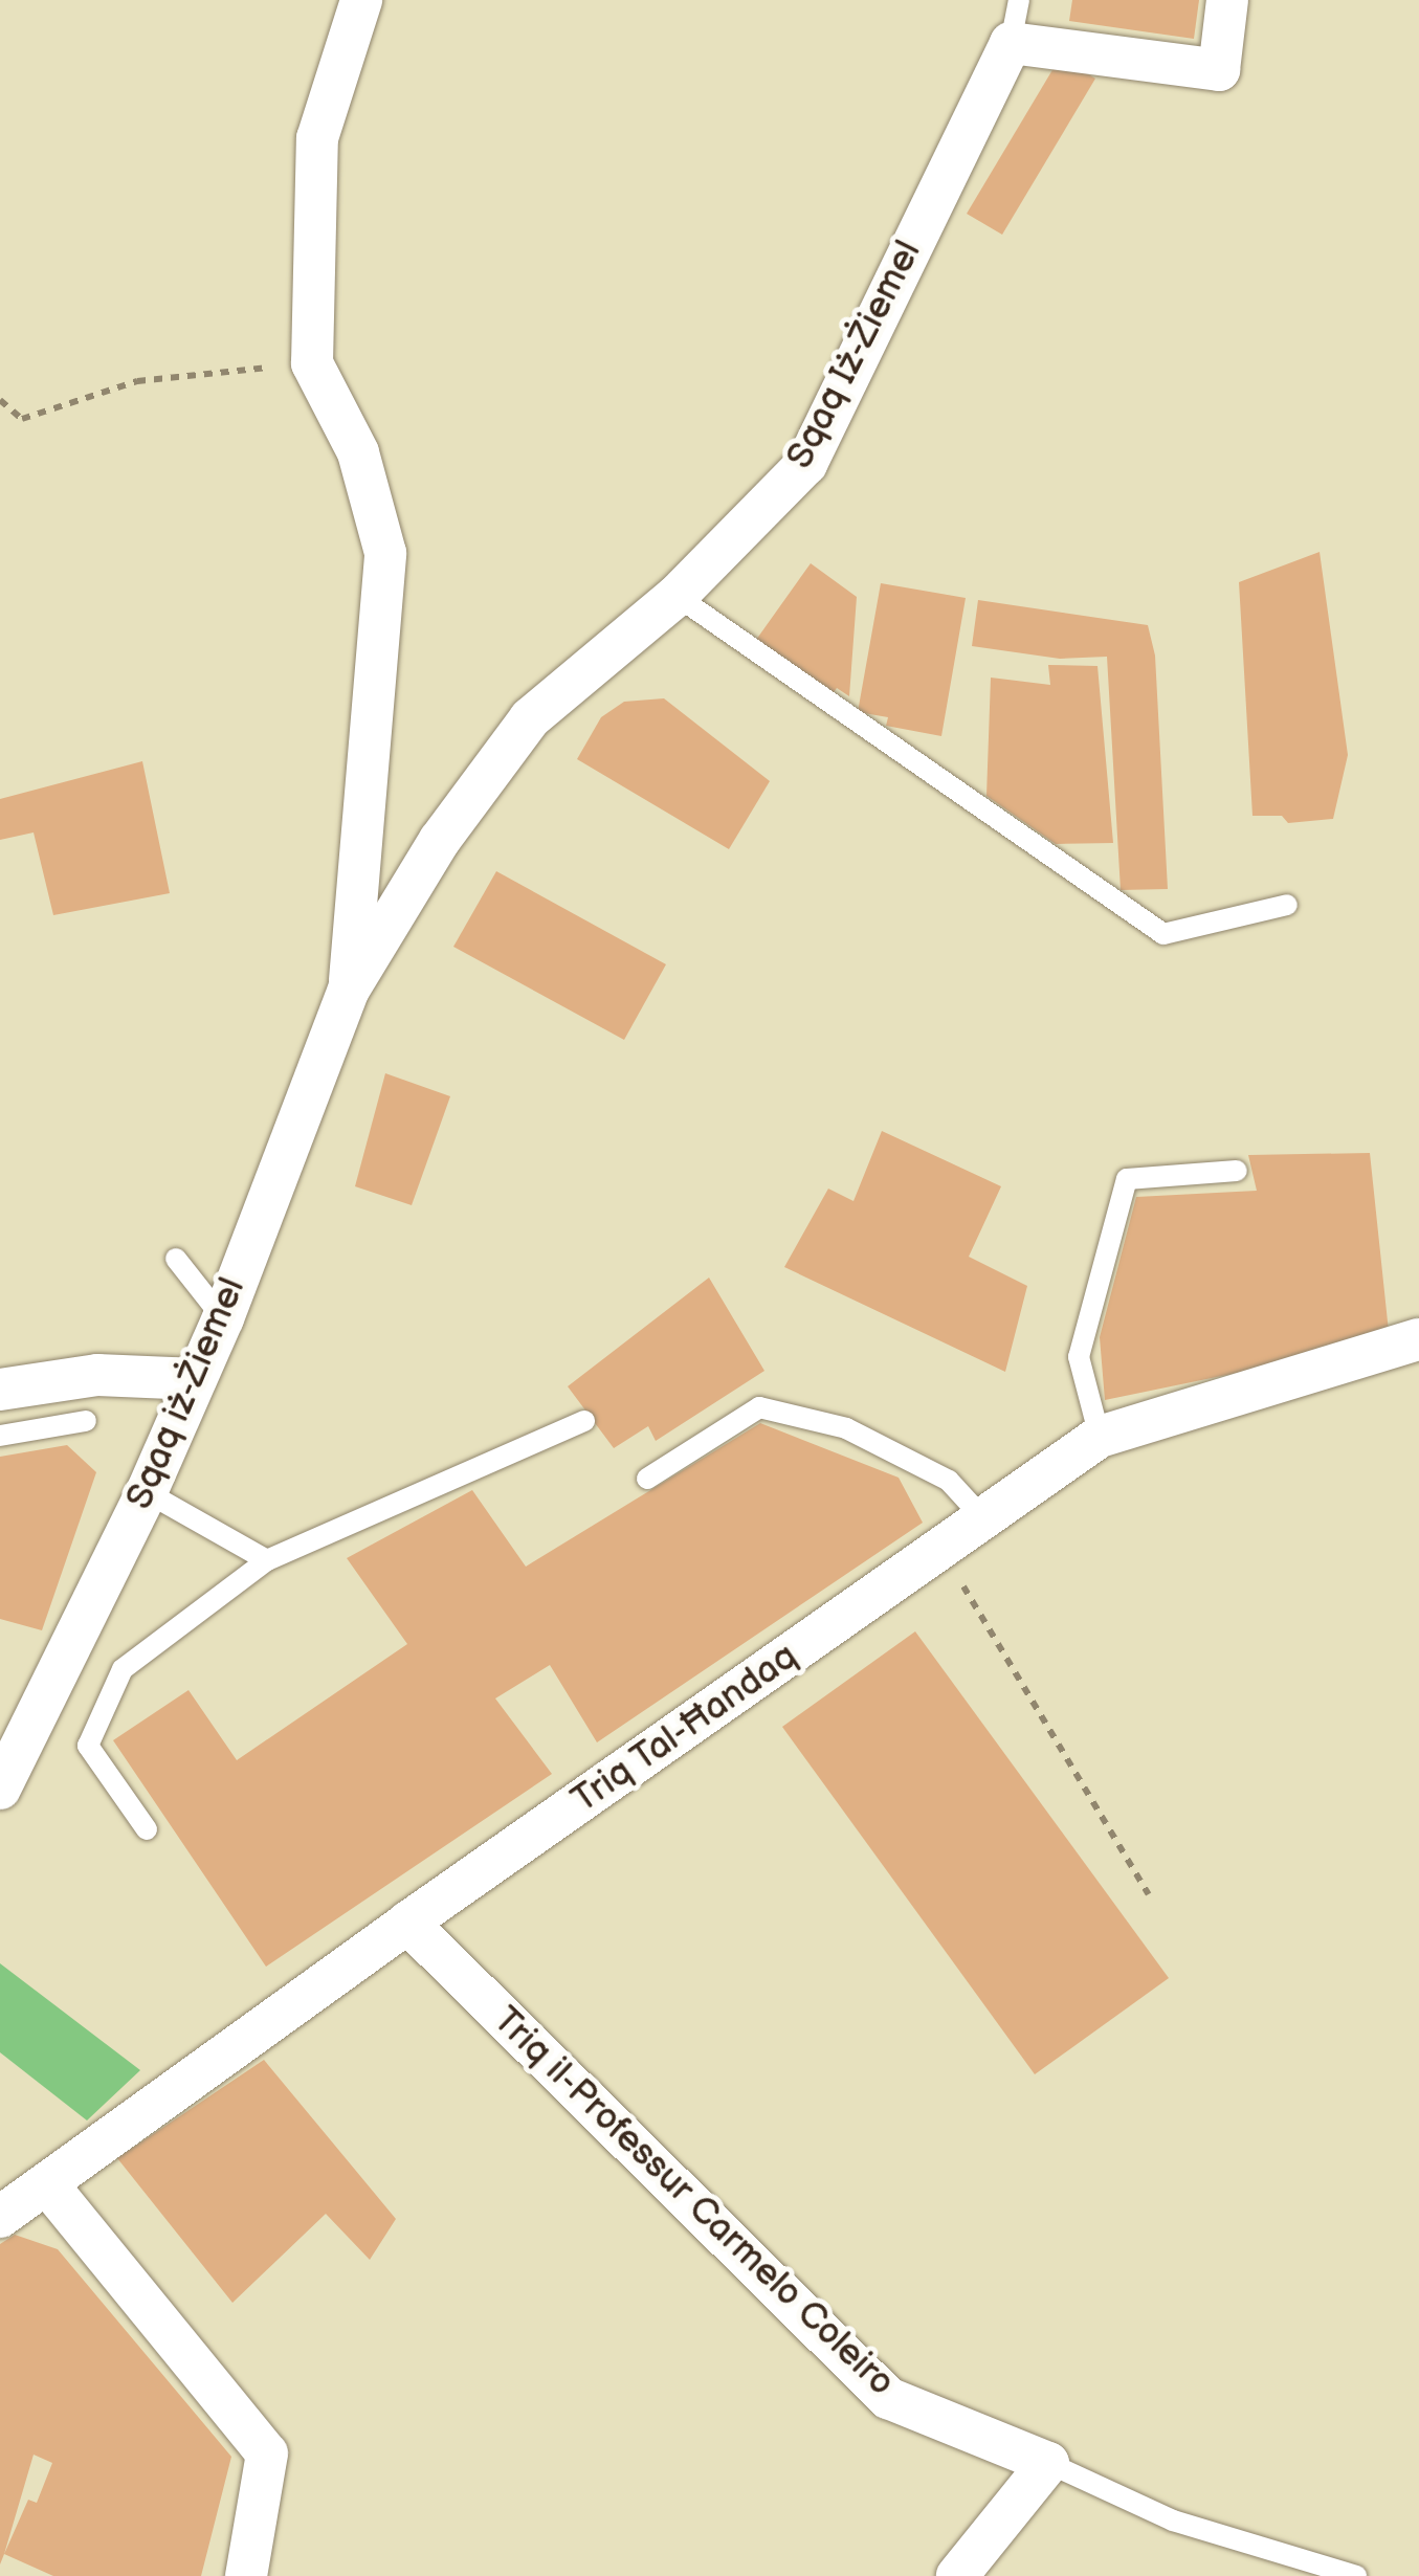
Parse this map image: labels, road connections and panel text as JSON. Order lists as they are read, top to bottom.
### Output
{
  "streets": {
    "street": [
      "Sqaq Iż-Żiemel",
      "Sqaq iż-Żiemel",
      "Triq Tal-Ħandaq",
      "Triq il-Professur Carmelo Coleiro"
    ]
  },
  "crossings": [
    ["Sqaq Iż-Żiemel", "Sqaq iż-Żiemel"],
    ["Triq Tal-Ħandaq", "Triq il-Professur Carmelo Coleiro"]
  ]
}
